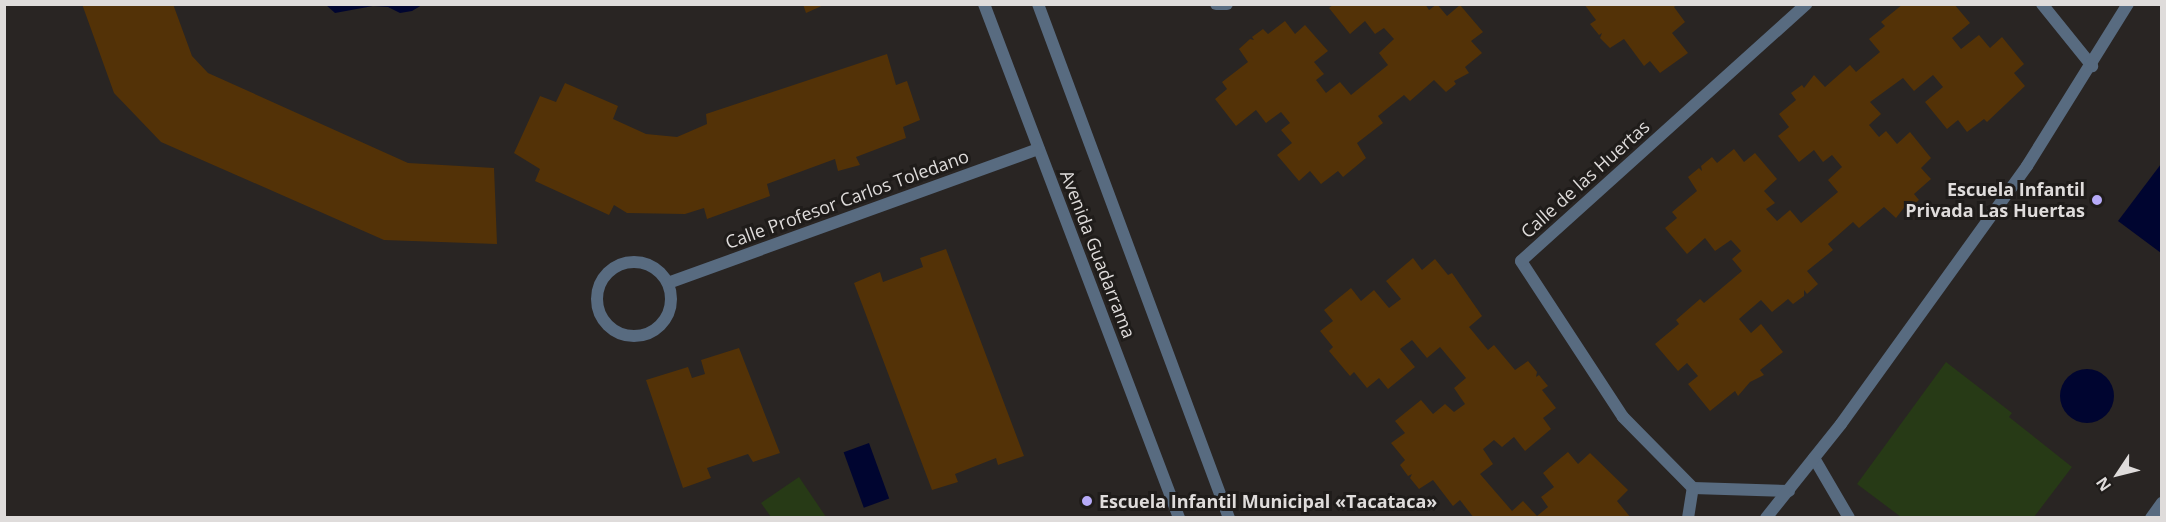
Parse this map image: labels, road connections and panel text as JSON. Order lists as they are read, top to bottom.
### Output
{
  "streets": {
    "street": ["Calle de las Huertas", "Calle Profesor Carlos Toledano", "Avenida Guadarrama"]
  },
  "crossings": [
    ["Calle Profesor Carlos Toledano", "Avenida Guadarrama"]
  ],
  "places": ["Escuela Infantil Privada Las Huertas", "Escuela Infantil Municipal «Tacataca»"],
  "north": "bottom left"
}
